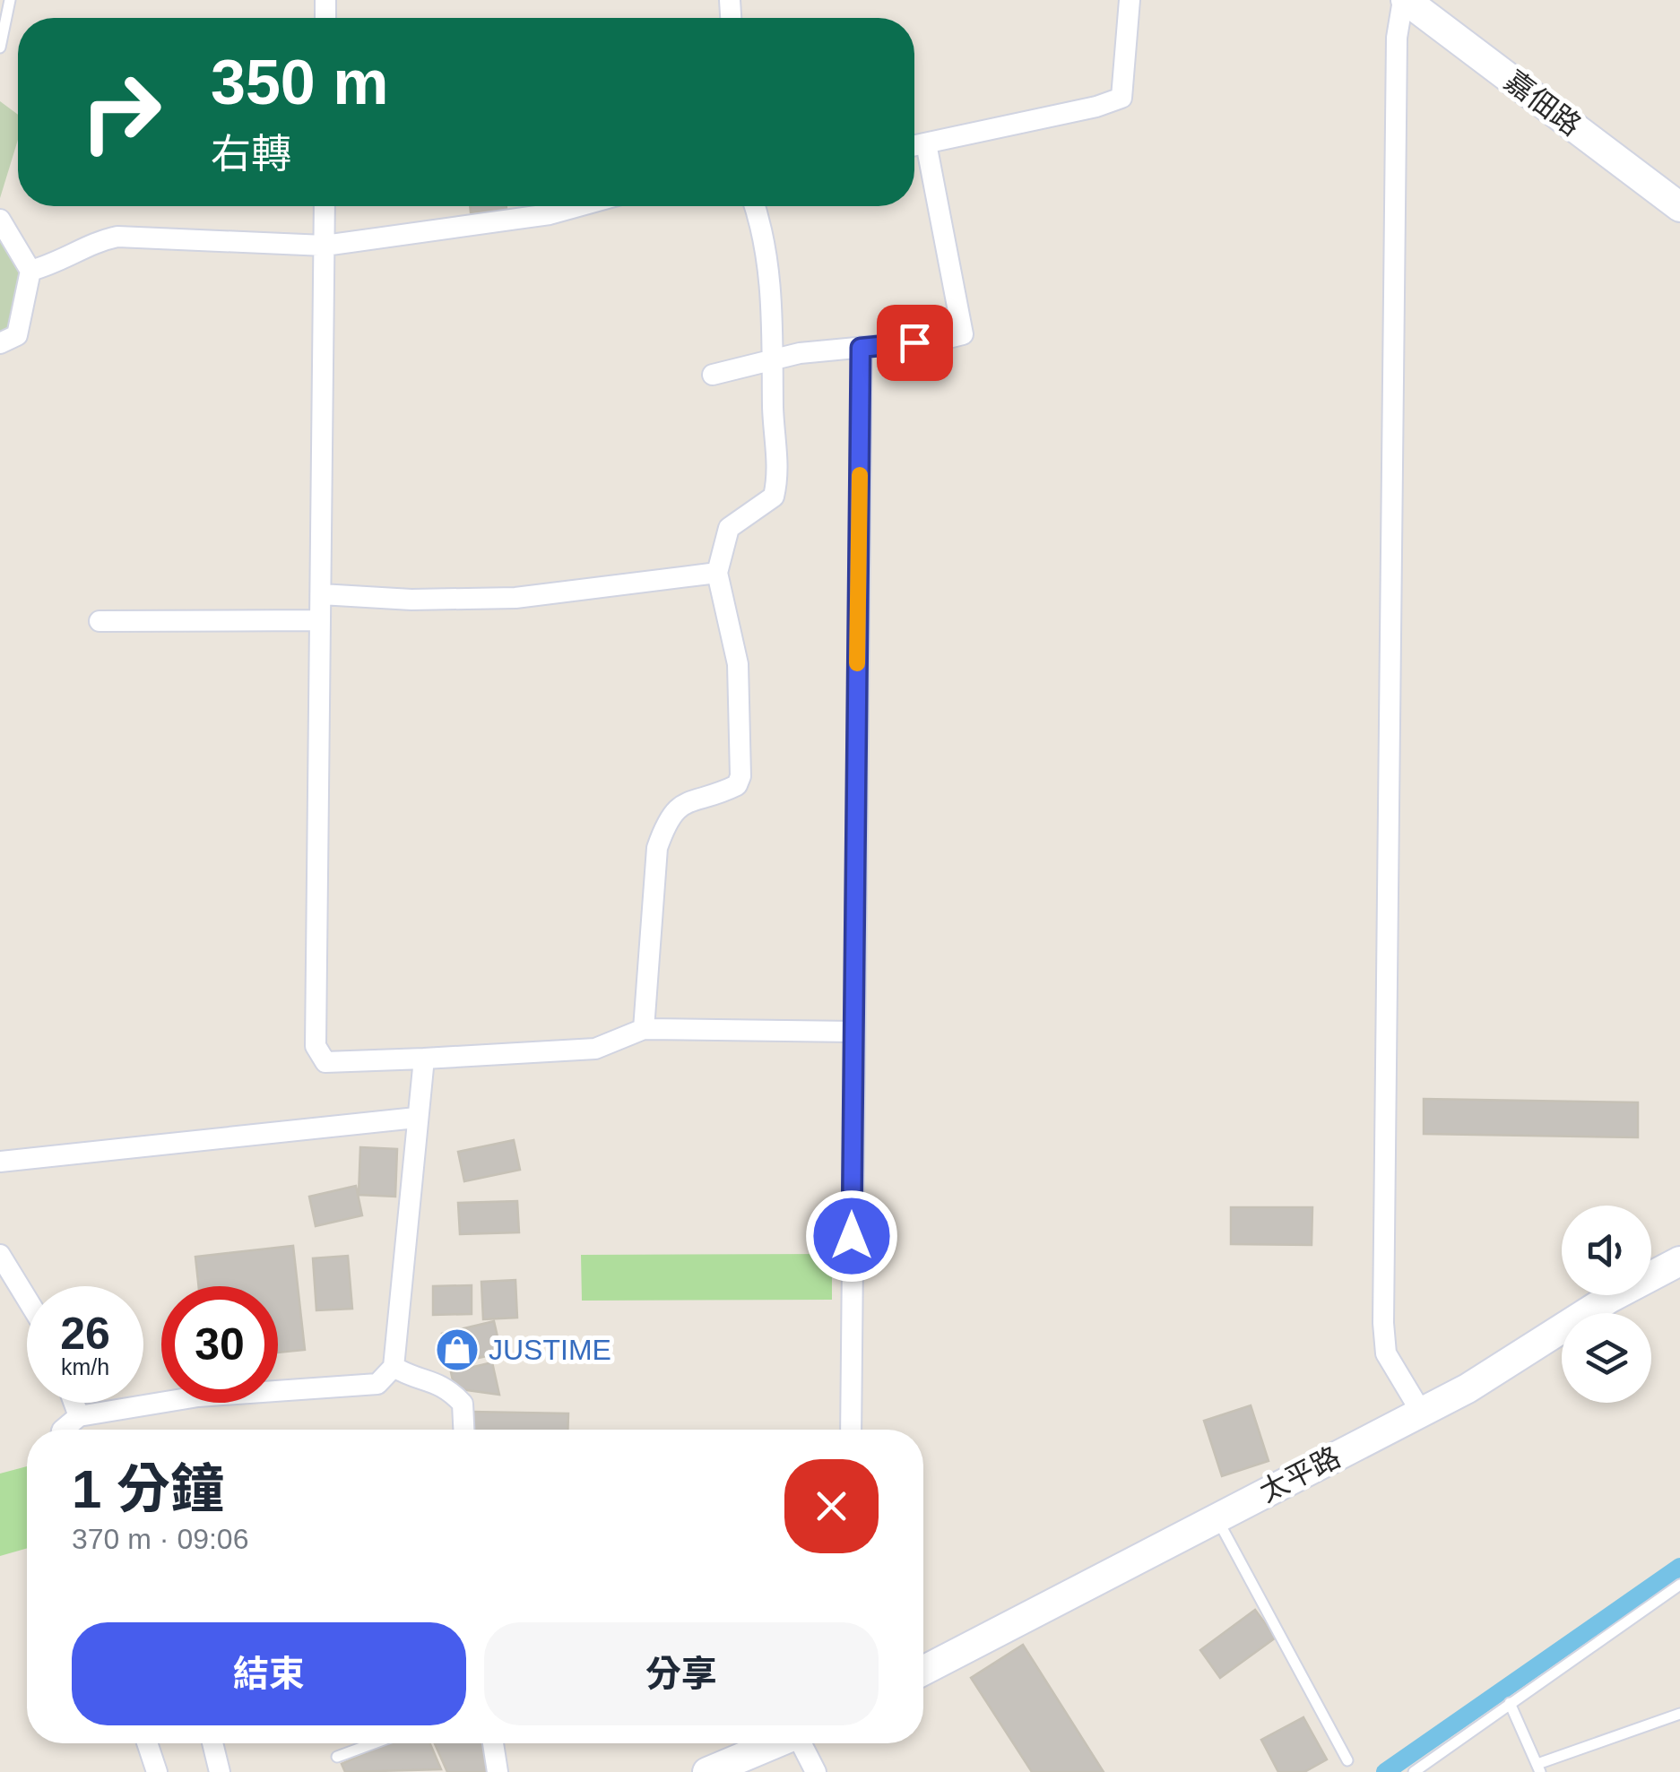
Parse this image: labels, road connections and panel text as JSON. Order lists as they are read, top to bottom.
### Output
{
  "streets": {
    "street": ["嘉佃路", "太平路"]
  },
  "places": {
    "shop": ["JUSTIME"]
  },
  "page": {
    "turn": ["350 m", "右轉"],
    "speed": "26 km/h",
    "limit": "30",
    "heading": ["1 分鐘", "370 m · 09:06"],
    "buttons": ["結束", "分享"]
  }
}
